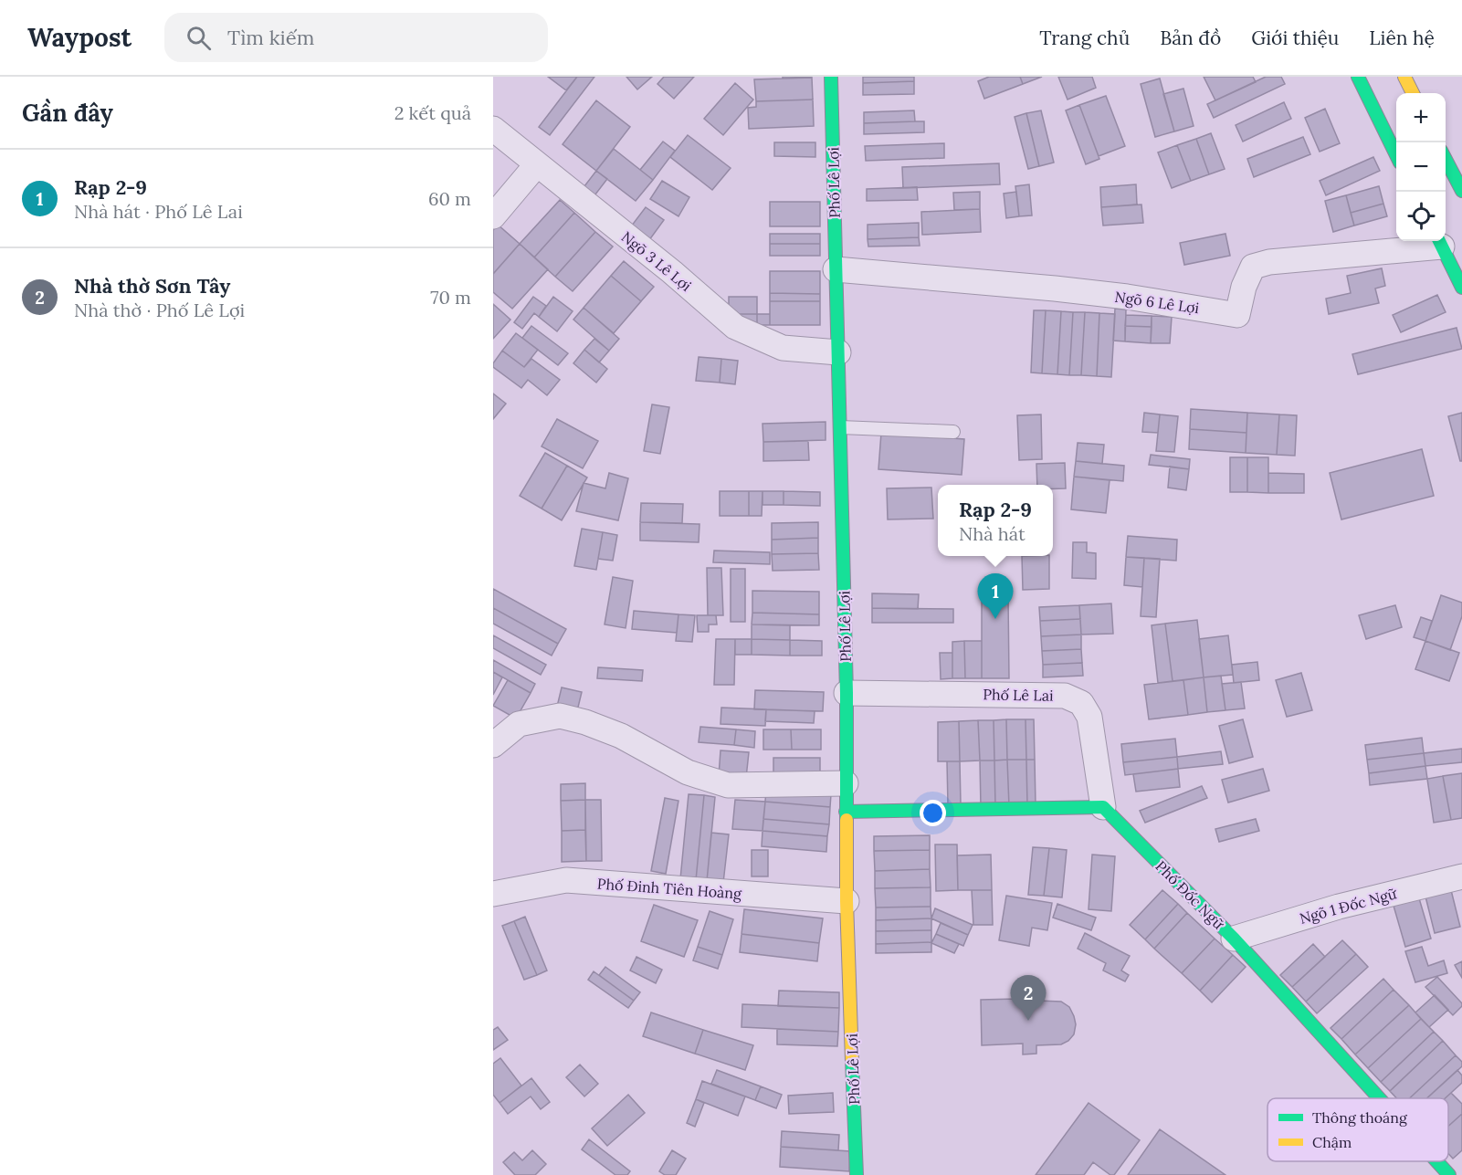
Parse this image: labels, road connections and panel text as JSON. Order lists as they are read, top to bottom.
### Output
{
  "streets": {
    "main road": ["Phố Lê Lợi", "Phố Đốc Ngữ"],
    "street": [
      "Ngõ 3 Lê Lợi",
      "Ngõ 6 Lê Lợi",
      "Phố Lê Lai",
      "Phố Đinh Tiên Hoàng",
      "Ngõ 1 Đốc Ngữ"
    ]
  },
  "crossings": [
    ["Phố Lê Lợi", "Ngõ 3 Lê Lợi"],
    ["Phố Lê Lợi", "Ngõ 6 Lê Lợi"],
    ["Phố Lê Lợi", "Phố Lê Lai"],
    ["Phố Lê Lợi", "Phố Đinh Tiên Hoàng"],
    ["Phố Lê Lai", "Phố Đốc Ngữ"],
    ["Phố Đốc Ngữ", "Ngõ 1 Đốc Ngữ"]
  ],
  "legend": ["Thông thoáng", "Chậm"],
  "page": {
    "header": "Waypost",
    "search": "Tìm kiếm",
    "nav": [
      "Trang chủ",
      "Bản đồ",
      "Giới thiệu",
      "Liên hệ"
    ],
    "heading": ["Gần đây", "2 kết quả"],
    "map_buttons": ["+", "−"],
    "list": [
      {
        "mark": "1",
        "name": "Rạp 2-9",
        "note": "Nhà hát · Phố Lê Lai",
        "value": "60 m"
      },
      {
        "mark": "2",
        "name": "Nhà thờ Sơn Tây",
        "note": "Nhà thờ · Phố Lê Lợi",
        "value": "70 m"
      }
    ],
    "popup": ["Rạp 2-9", "Nhà hát"],
    "pins": ["1", "2"]
  }
}
